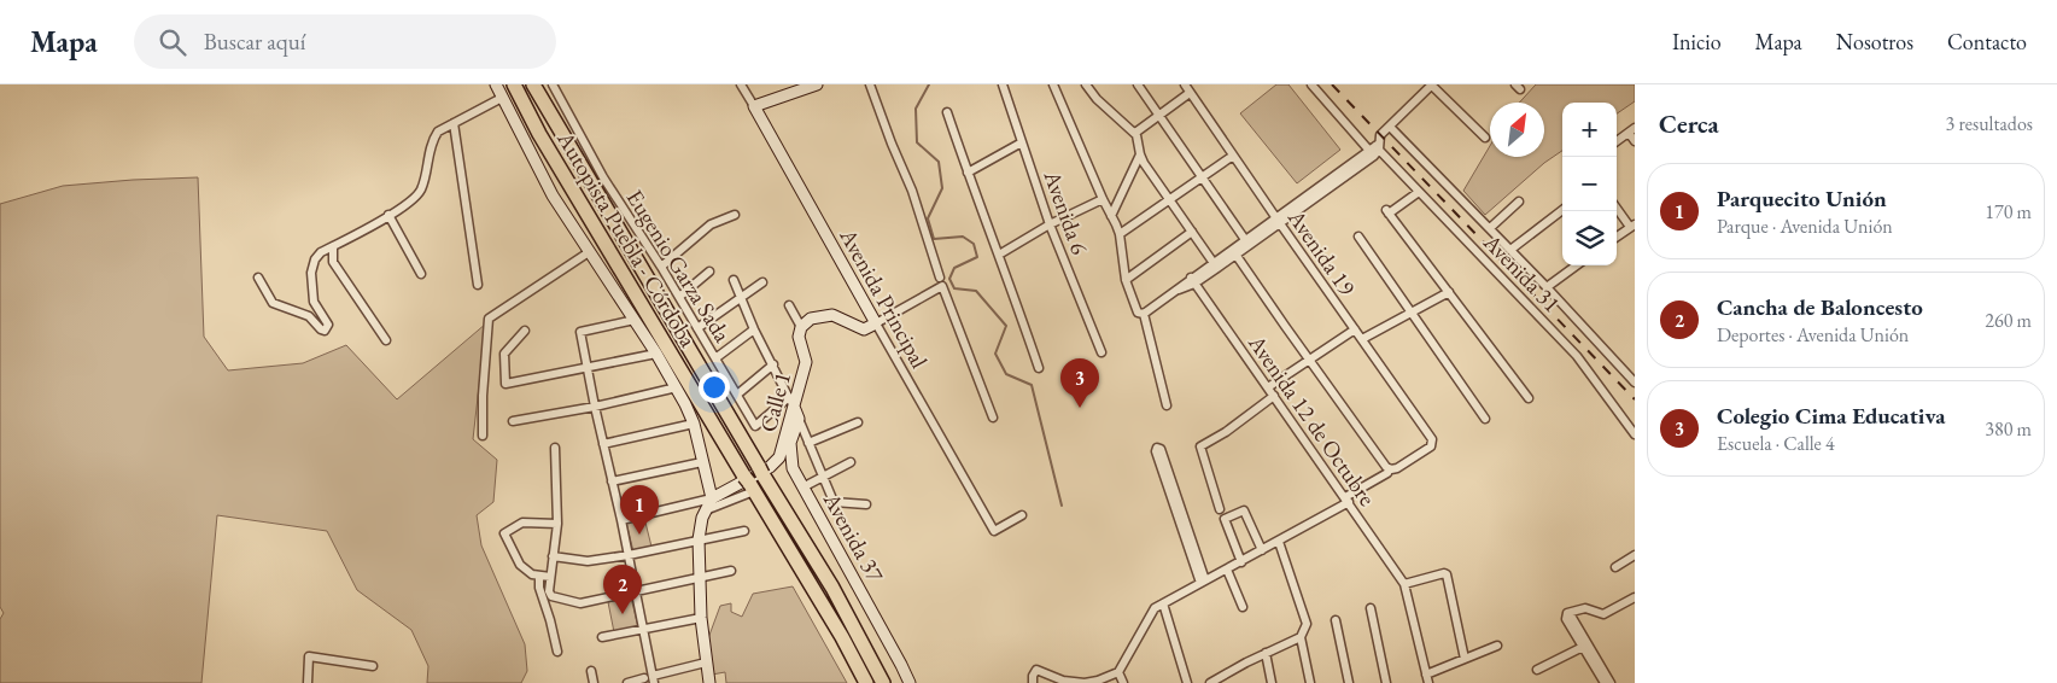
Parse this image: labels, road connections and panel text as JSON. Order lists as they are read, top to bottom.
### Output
{
  "streets": {
    "highway": ["Autopista Puebla - Córdoba"],
    "street": [
      "Avenida 6",
      "Avenida 19",
      "Eugenio Garza Sada",
      "Avenida 31",
      "Avenida Principal",
      "Calle 1",
      "Avenida 12 de Octubre",
      "Avenida 37"
    ]
  },
  "crossings": [
    ["Eugenio Garza Sada", "Calle 1"]
  ],
  "north": "top right",
  "page": {
    "header": "Mapa",
    "search": "Buscar aquí",
    "nav": [
      "Inicio",
      "Mapa",
      "Nosotros",
      "Contacto"
    ],
    "heading": ["Cerca", "3 resultados"],
    "map_buttons": ["+", "−"],
    "list": [
      {
        "mark": "1",
        "name": "Parquecito Unión",
        "note": "Parque · Avenida Unión",
        "value": "170 m"
      },
      {
        "mark": "2",
        "name": "Cancha de Baloncesto",
        "note": "Deportes · Avenida Unión",
        "value": "260 m"
      },
      {
        "mark": "3",
        "name": "Colegio Cima Educativa",
        "note": "Escuela · Calle 4",
        "value": "380 m"
      }
    ],
    "pins": ["3", "1", "2"]
  }
}
